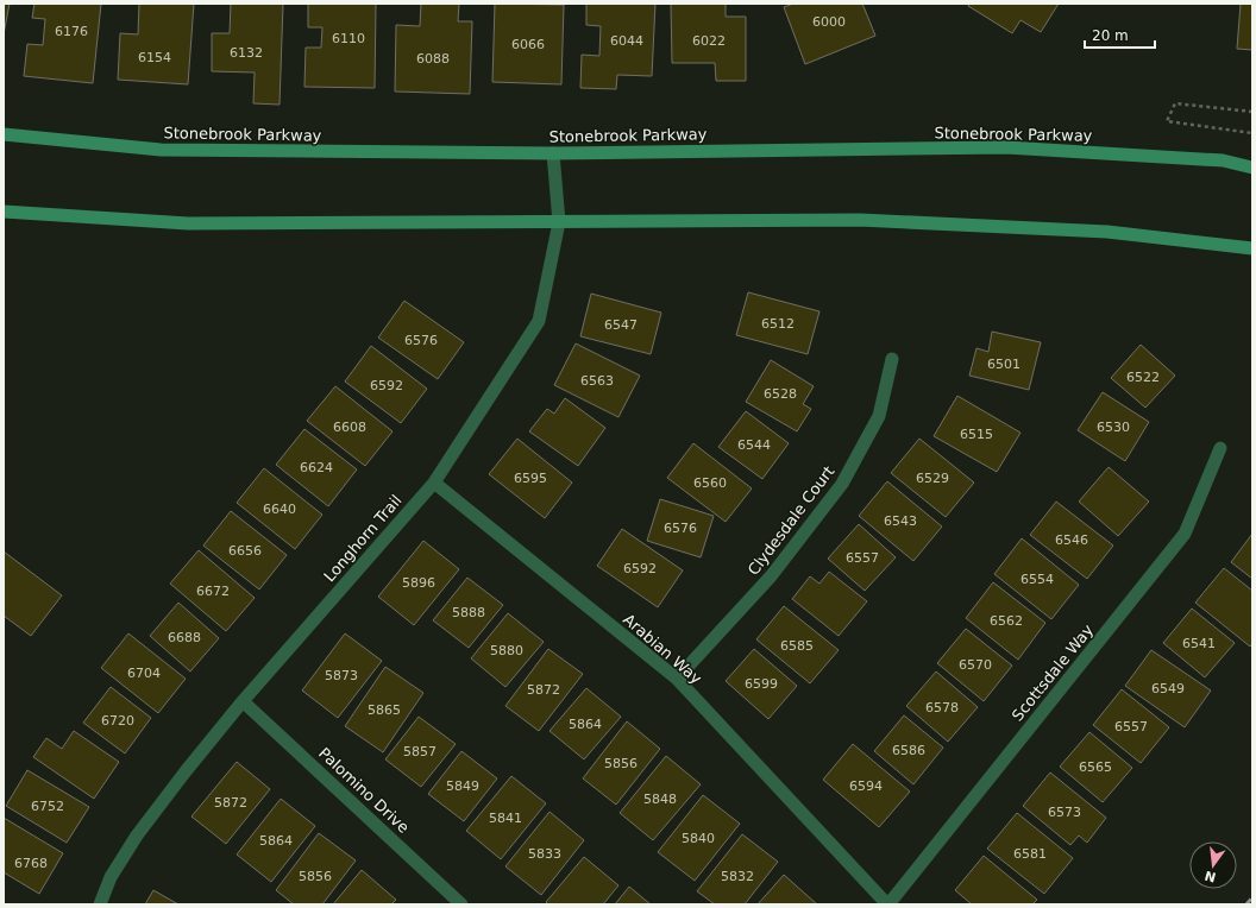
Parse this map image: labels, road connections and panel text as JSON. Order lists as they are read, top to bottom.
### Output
{
  "streets": {
    "main road": ["Stonebrook Parkway"],
    "street": [
      "Clydesdale Court",
      "Longhorn Trail",
      "Arabian Way",
      "Scottsdale Way",
      "Palomino Drive"
    ]
  },
  "crossings": [
    ["Stonebrook Parkway", "Longhorn Trail"],
    ["Clydesdale Court", "Arabian Way"],
    ["Longhorn Trail", "Arabian Way"],
    ["Longhorn Trail", "Palomino Drive"],
    ["Arabian Way", "Scottsdale Way"]
  ],
  "house_numbers": [
    "6000",
    "6176",
    "6110",
    "6044",
    "6022",
    "6066",
    "6132",
    "6154",
    "6088",
    "6512",
    "6547",
    "6576",
    "6501",
    "6522",
    "6563",
    "6592",
    "6528",
    "6608",
    "6530",
    "6515",
    "6544",
    "6624",
    "6595",
    "6529",
    "6560",
    "6640",
    "6543",
    "6576",
    "6546",
    "6656",
    "6557",
    "6592",
    "6554",
    "5896",
    "6672",
    "5888",
    "6562",
    "6688",
    "6541",
    "6585",
    "5880",
    "6570",
    "6704",
    "5873",
    "6599",
    "6549",
    "5872",
    "6578",
    "5865",
    "6720",
    "5864",
    "6557",
    "6586",
    "5857",
    "5856",
    "6565",
    "5849",
    "6594",
    "5848",
    "5872",
    "6752",
    "6573",
    "5841",
    "5840",
    "5864",
    "5833",
    "6581",
    "6768",
    "5856",
    "5832"
  ],
  "scale_bar": "20 m",
  "north": "bottom"
}
